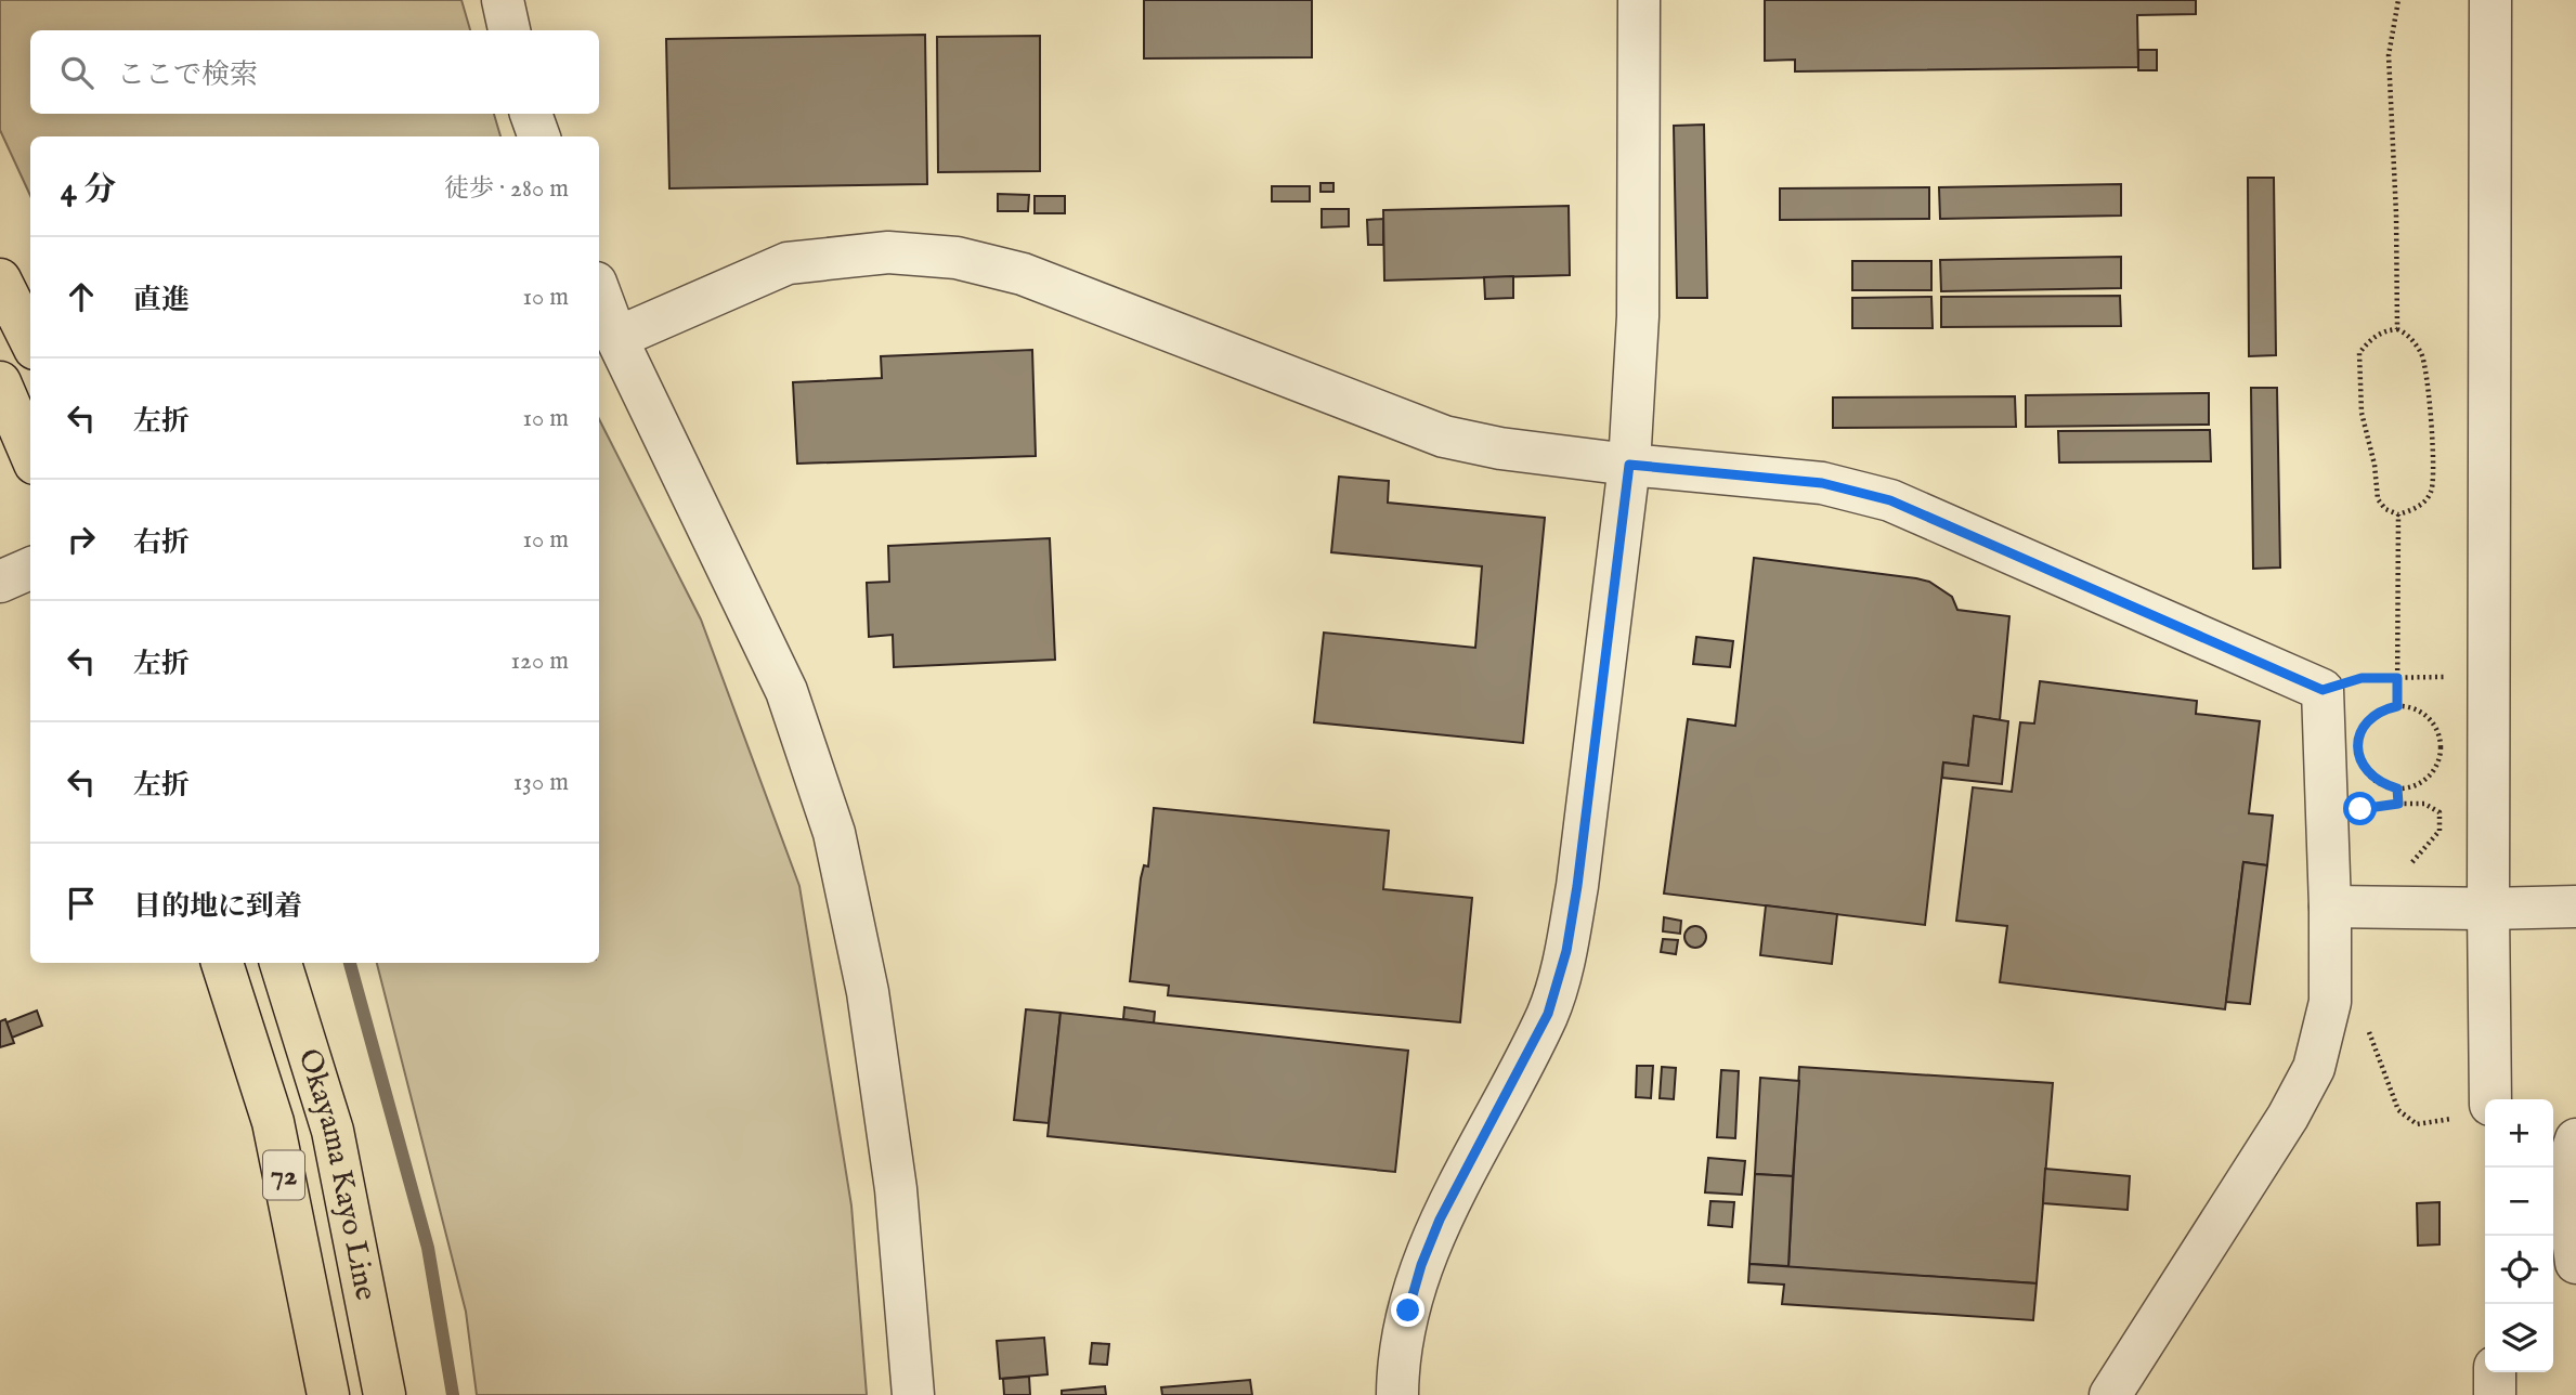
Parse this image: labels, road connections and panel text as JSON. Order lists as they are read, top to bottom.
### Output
{
  "streets": {
    "main road": ["72", "Okayama Kayo Line"]
  },
  "page": {
    "search": "ここで検索",
    "heading": ["4 分", "徒歩 · 280 m"],
    "list": [
      ["直進", "10 m"],
      ["左折", "10 m"],
      ["右折", "10 m"],
      ["左折", "120 m"],
      ["左折", "130 m"],
      "目的地に到着"
    ],
    "map_buttons": ["+", "−"]
  }
}
